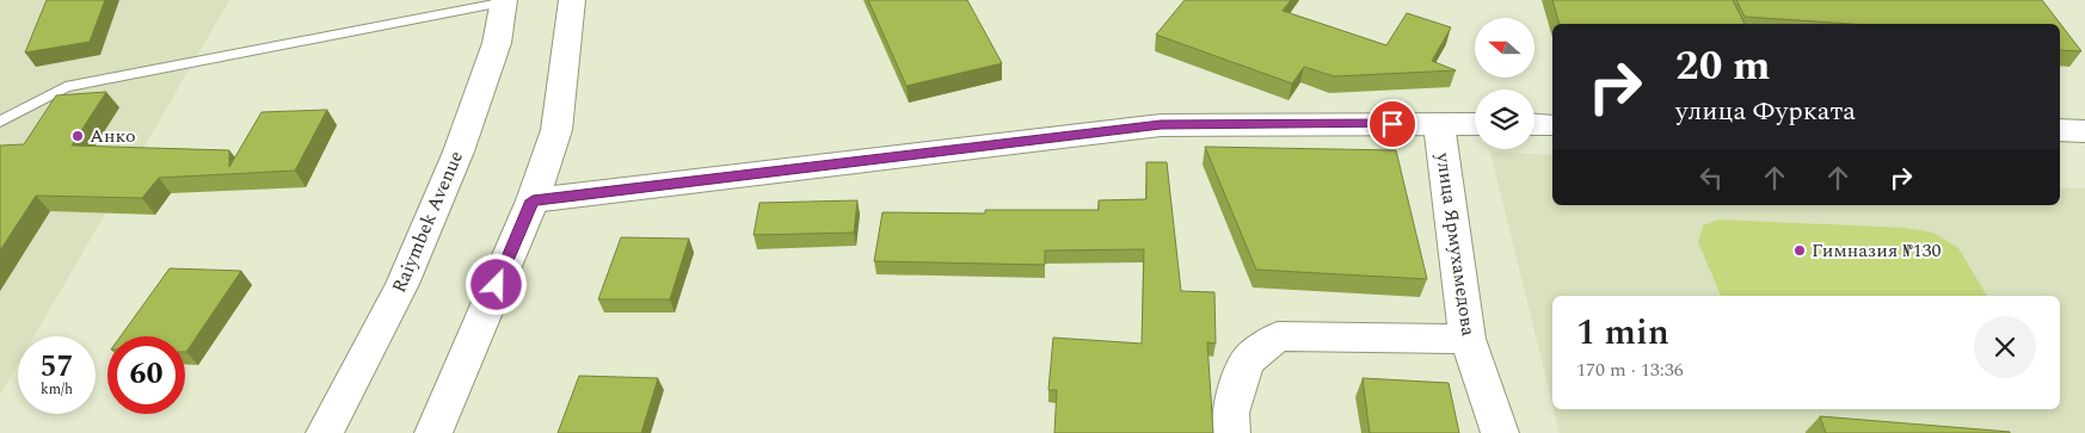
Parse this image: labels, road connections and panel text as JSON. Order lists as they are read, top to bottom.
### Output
{
  "streets": {
    "street": ["Raiymbek Avenue", "улица Ярмухамедова"]
  },
  "places": ["Анко", "Гимназия №130"],
  "north": "left",
  "page": {
    "turn": ["20 m", "улица Фурката"],
    "heading": ["1 min", "170 m · 13:36"],
    "speed": "57 km/h",
    "limit": "60"
  }
}
